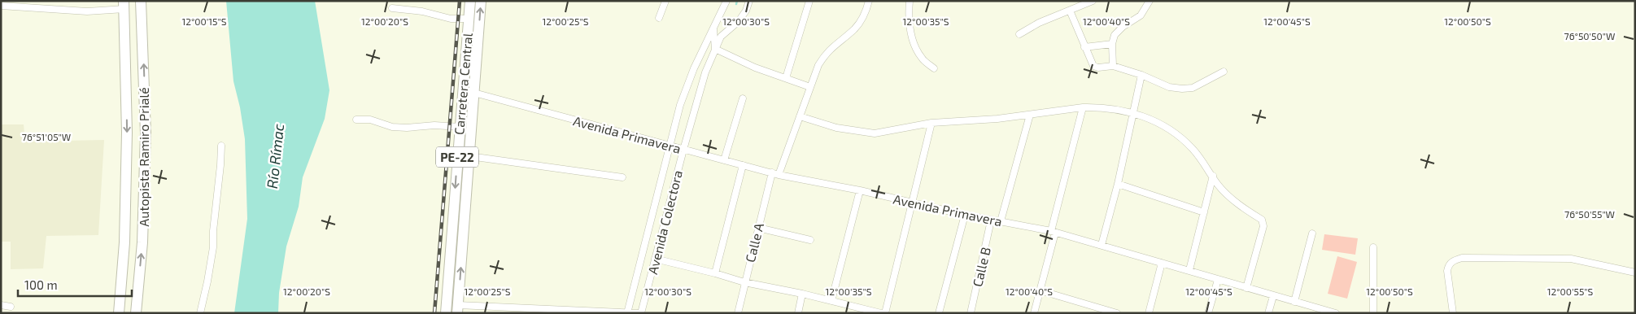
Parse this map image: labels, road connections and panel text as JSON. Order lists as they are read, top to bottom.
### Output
{
  "streets": {
    "highway": ["Carretera Central", "Autopista Ramiro Prialé", "PE-22"],
    "street": [
      "Avenida Primavera",
      "Avenida Colectora",
      "Calle A",
      "Calle B"
    ]
  },
  "crossings": [
    ["Carretera Central", "Avenida Primavera"],
    ["Avenida Primavera", "Avenida Colectora"],
    ["Avenida Primavera", "Calle A"],
    ["Avenida Primavera", "Calle B"]
  ],
  "water": ["Río Rímac"],
  "scale_bar": "100 m",
  "coordinates": [
    "12°00'20\"S",
    "12°00'45\"S",
    "12°00'50\"S",
    "12°00'15\"S",
    "12°00'25\"S",
    "12°00'30\"S",
    "12°00'35\"S",
    "12°00'40\"S",
    "76°50'50\"W",
    "76°51'05\"W",
    "76°50'55\"W",
    "12°00'55\"S"
  ]
}
